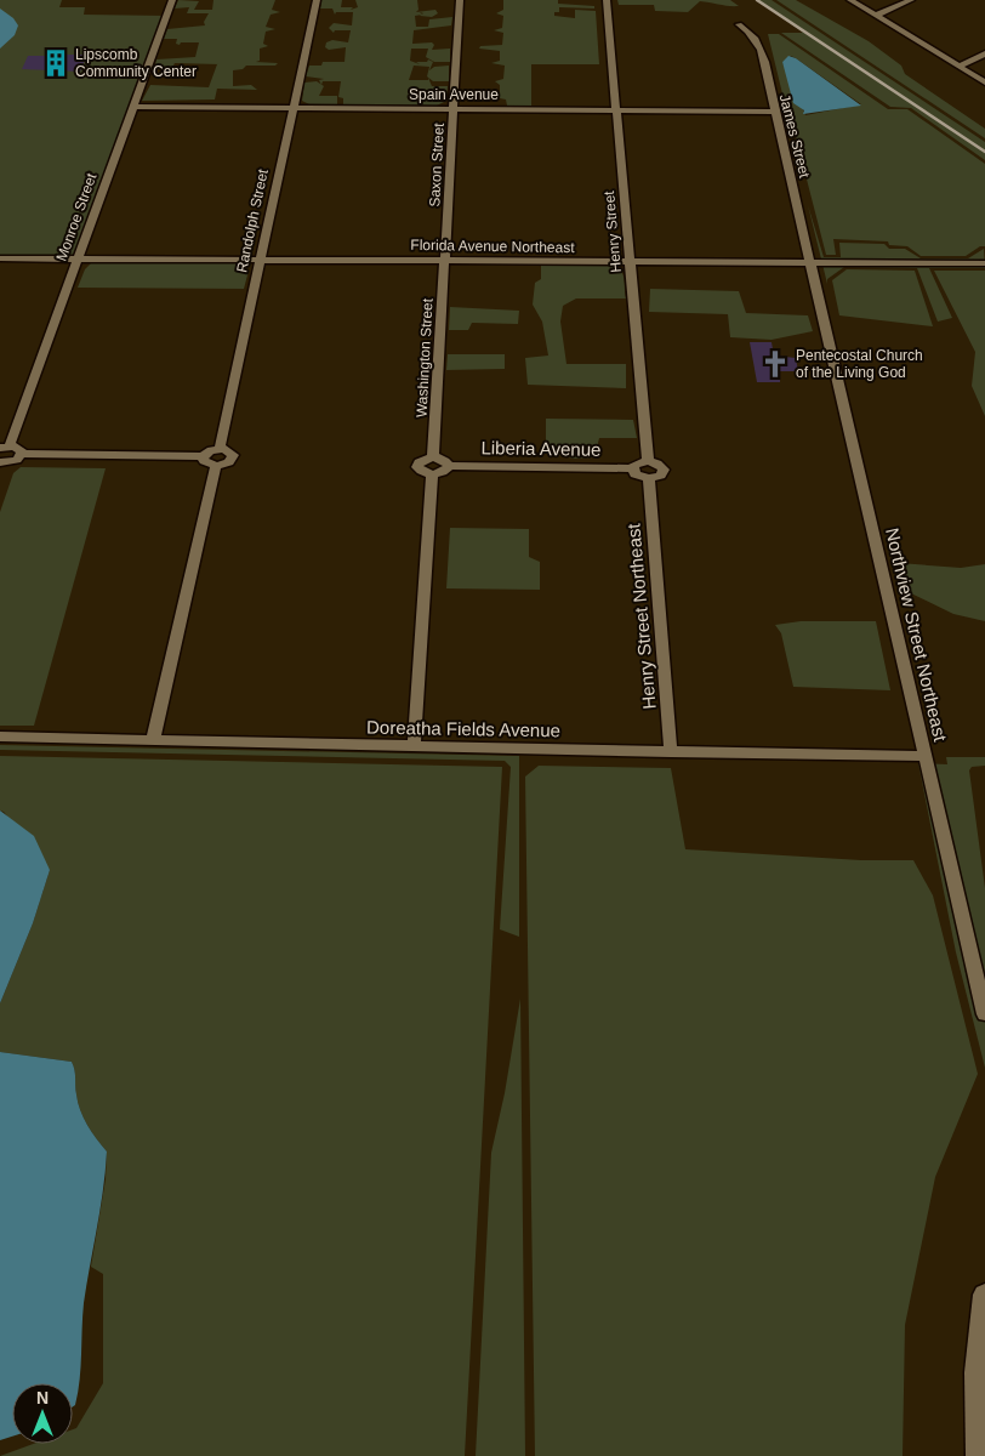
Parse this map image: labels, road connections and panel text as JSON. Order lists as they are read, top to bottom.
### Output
{
  "streets": {
    "street": [
      "Spain Avenue",
      "James Street",
      "Saxon Street",
      "Monroe Street",
      "Randolph Street",
      "Henry Street",
      "Florida Avenue Northeast",
      "Washington Street",
      "Liberia Avenue",
      "Henry Street Northeast",
      "Northview Street Northeast",
      "Doreatha Fields Avenue"
    ]
  },
  "crossings": [
    ["Spain Avenue", "James Street"],
    ["Spain Avenue", "Saxon Street"],
    ["Spain Avenue", "Monroe Street"],
    ["Spain Avenue", "Randolph Street"],
    ["Spain Avenue", "Henry Street"],
    ["James Street", "Florida Avenue Northeast"],
    ["James Street", "Northview Street Northeast"],
    ["Saxon Street", "Florida Avenue Northeast"],
    ["Saxon Street", "Washington Street"],
    ["Monroe Street", "Florida Avenue Northeast"],
    ["Randolph Street", "Florida Avenue Northeast"],
    ["Henry Street", "Florida Avenue Northeast"],
    ["Florida Avenue Northeast", "Washington Street"],
    ["Florida Avenue Northeast", "Northview Street Northeast"],
    ["Henry Street Northeast", "Doreatha Fields Avenue"],
    ["Northview Street Northeast", "Doreatha Fields Avenue"]
  ],
  "places": {
    "building": ["Lipscomb Community Center"],
    "church": ["Pentecostal Church of the Living God"]
  },
  "north": "top"
}
